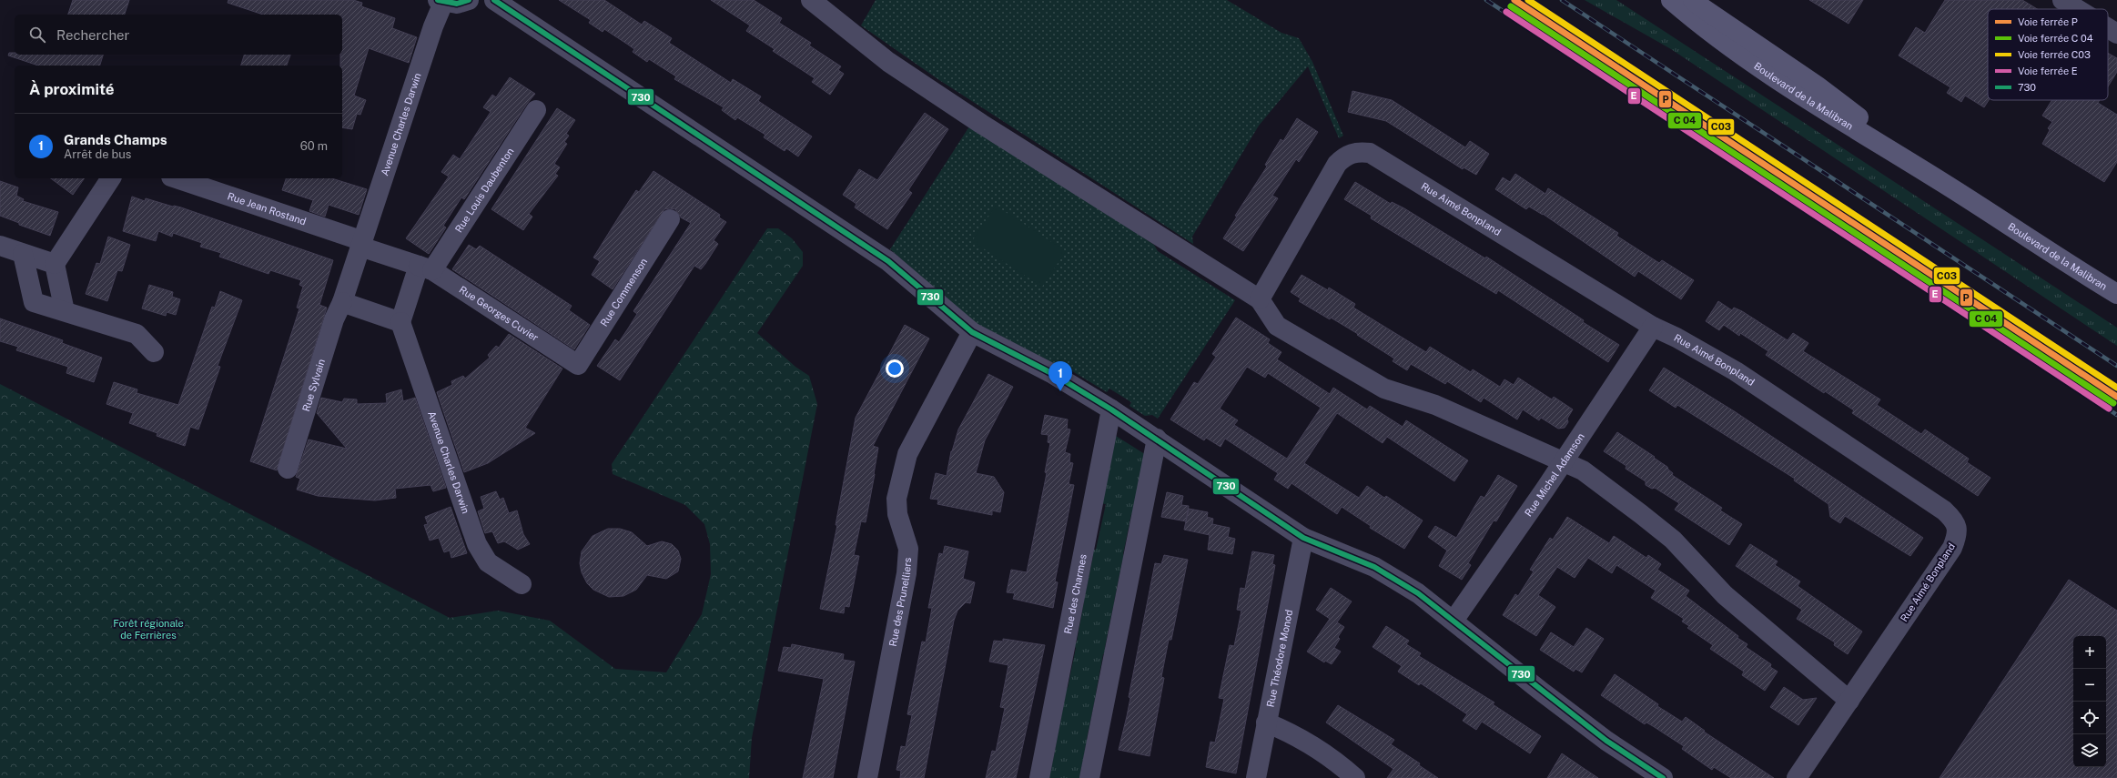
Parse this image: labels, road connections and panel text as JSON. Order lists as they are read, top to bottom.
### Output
{
  "streets": {
    "main road": ["Boulevard de la Malibran"],
    "street": [
      "Avenue Charles Darwin",
      "Rue Louis Daubenton",
      "Rue Jean Rostand",
      "Rue Aimé Bonpland",
      "Rue Commenson",
      "Rue Georges Cuvier",
      "Rue Sylvain",
      "Rue Michel Adamson",
      "Rue des Charmes",
      "Rue des Prunelliers",
      "Rue Théodore Monod"
    ]
  },
  "crossings": [
    ["Avenue Charles Darwin", "Rue Jean Rostand"],
    ["Avenue Charles Darwin", "Rue Sylvain"],
    ["Rue Louis Daubenton", "Rue Georges Cuvier"],
    ["Rue Aimé Bonpland", "Rue Michel Adamson"],
    ["Rue Commenson", "Rue Georges Cuvier"]
  ],
  "parks": ["Forêt régionale de Ferrières"],
  "lines": [
    "rail line P",
    "rail line C03",
    "transit line 730",
    "rail line E"
  ],
  "legend": [
    "Voie ferrée P",
    "Voie ferrée C 04",
    "Voie ferrée C03",
    "Voie ferrée E",
    "730"
  ],
  "page": {
    "search": "Rechercher",
    "heading": "À proximité",
    "list": [
      {
        "mark": "1",
        "name": "Grands Champs",
        "note": "Arrêt de bus",
        "value": "60 m"
      }
    ],
    "pins": "1",
    "map_buttons": ["+", "−"]
  }
}
